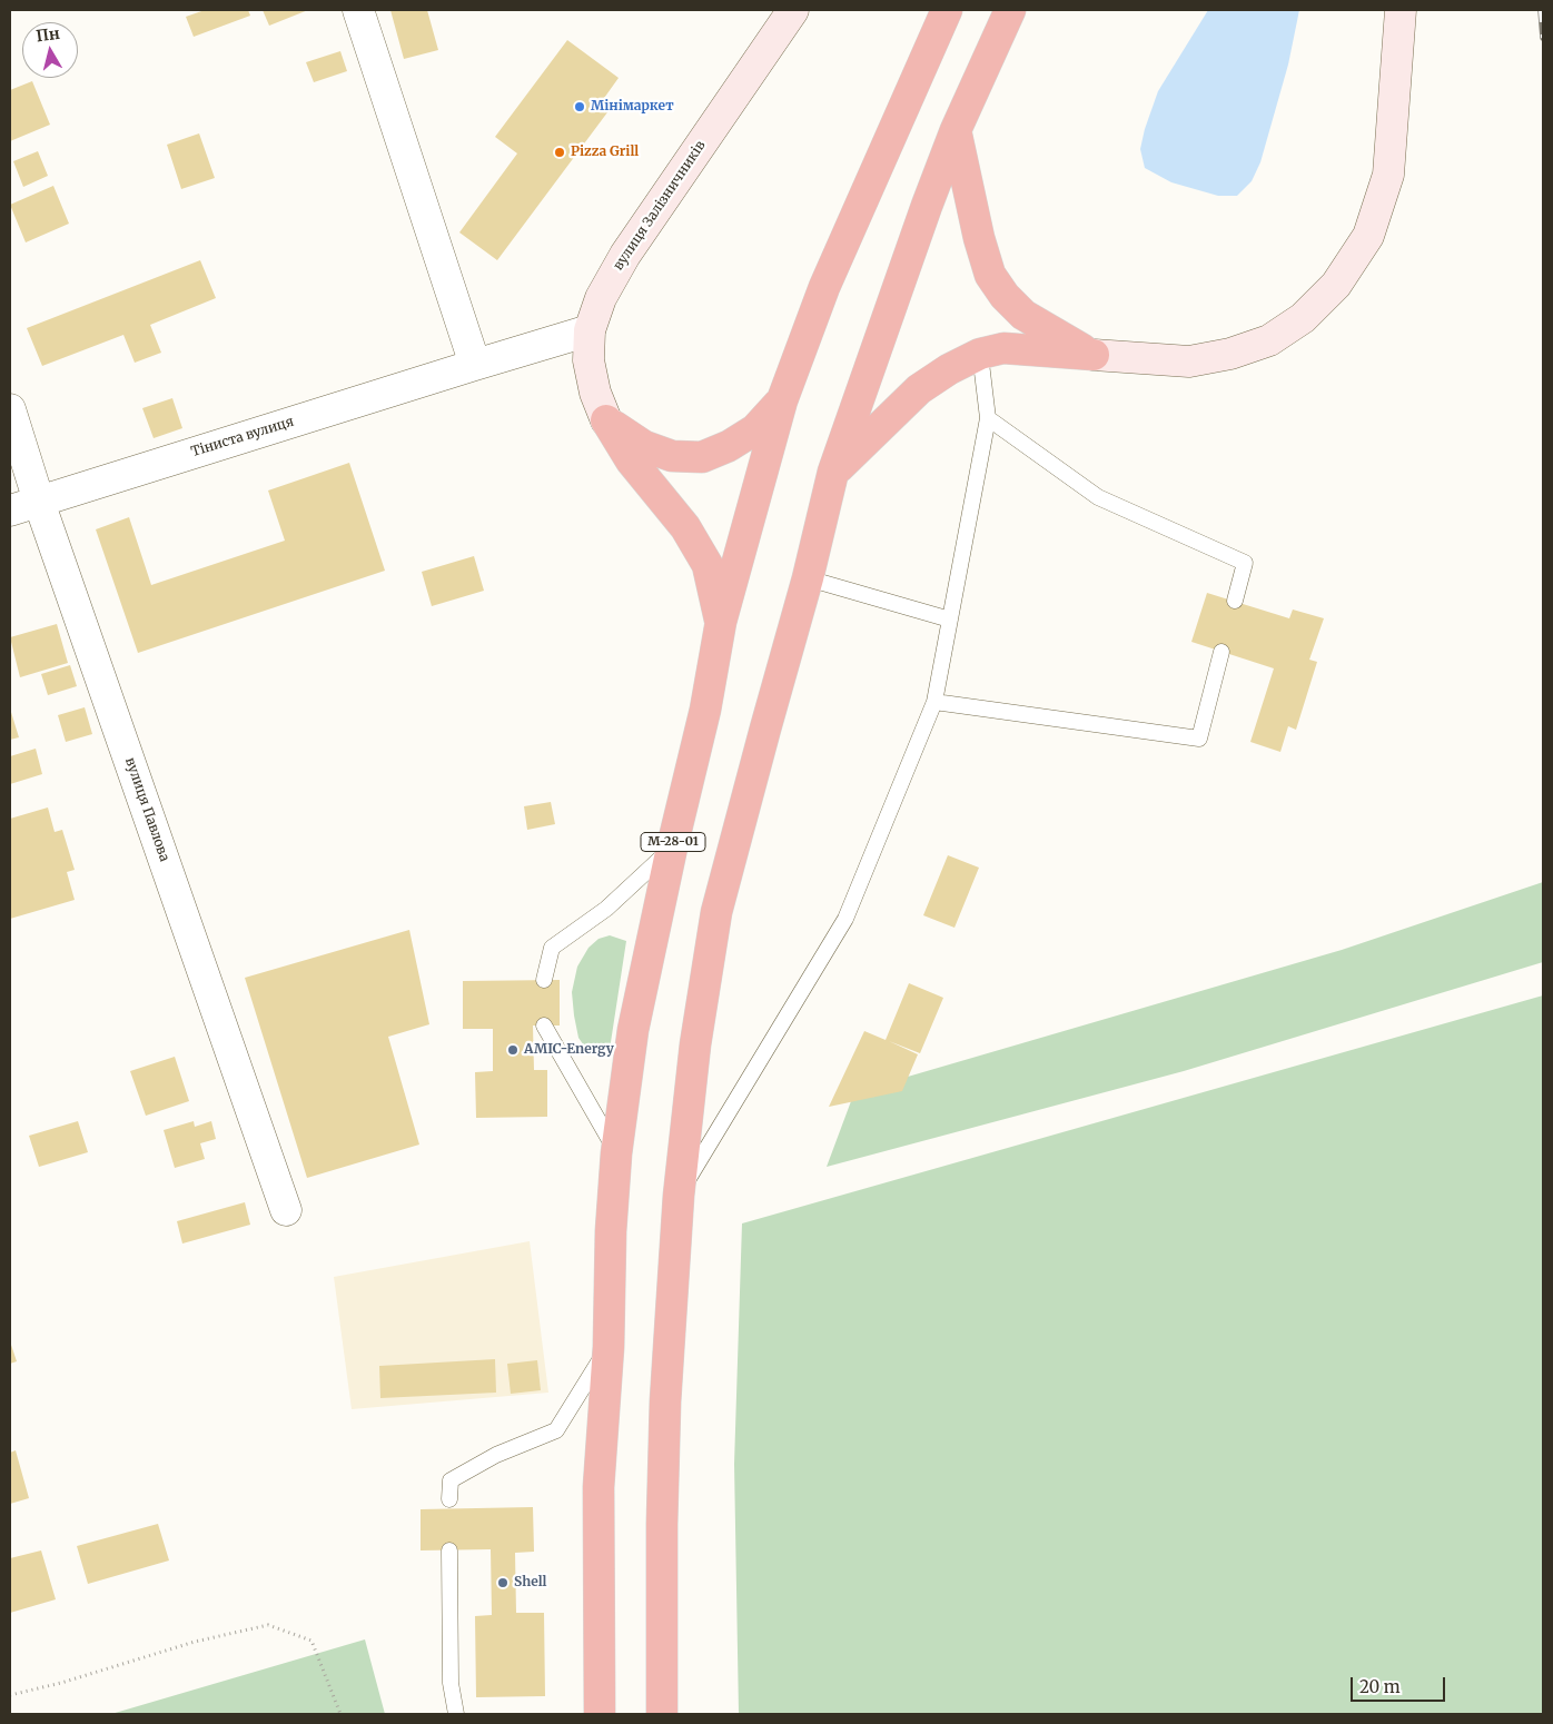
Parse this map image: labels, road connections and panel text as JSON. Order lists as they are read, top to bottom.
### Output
{
  "streets": {
    "highway": ["М-28-01"],
    "street": ["вулиця Залізничників", "Тіниста вулиця", "вулиця Павлова"]
  },
  "crossings": [
    ["вулиця Залізничників", "Тіниста вулиця"],
    ["Тіниста вулиця", "вулиця Павлова"]
  ],
  "places": [
    "Мінімаркет",
    "Pizza Grill",
    "AMIC-Energy",
    "Shell"
  ],
  "scale_bar": "20 m",
  "north": "top"
}
